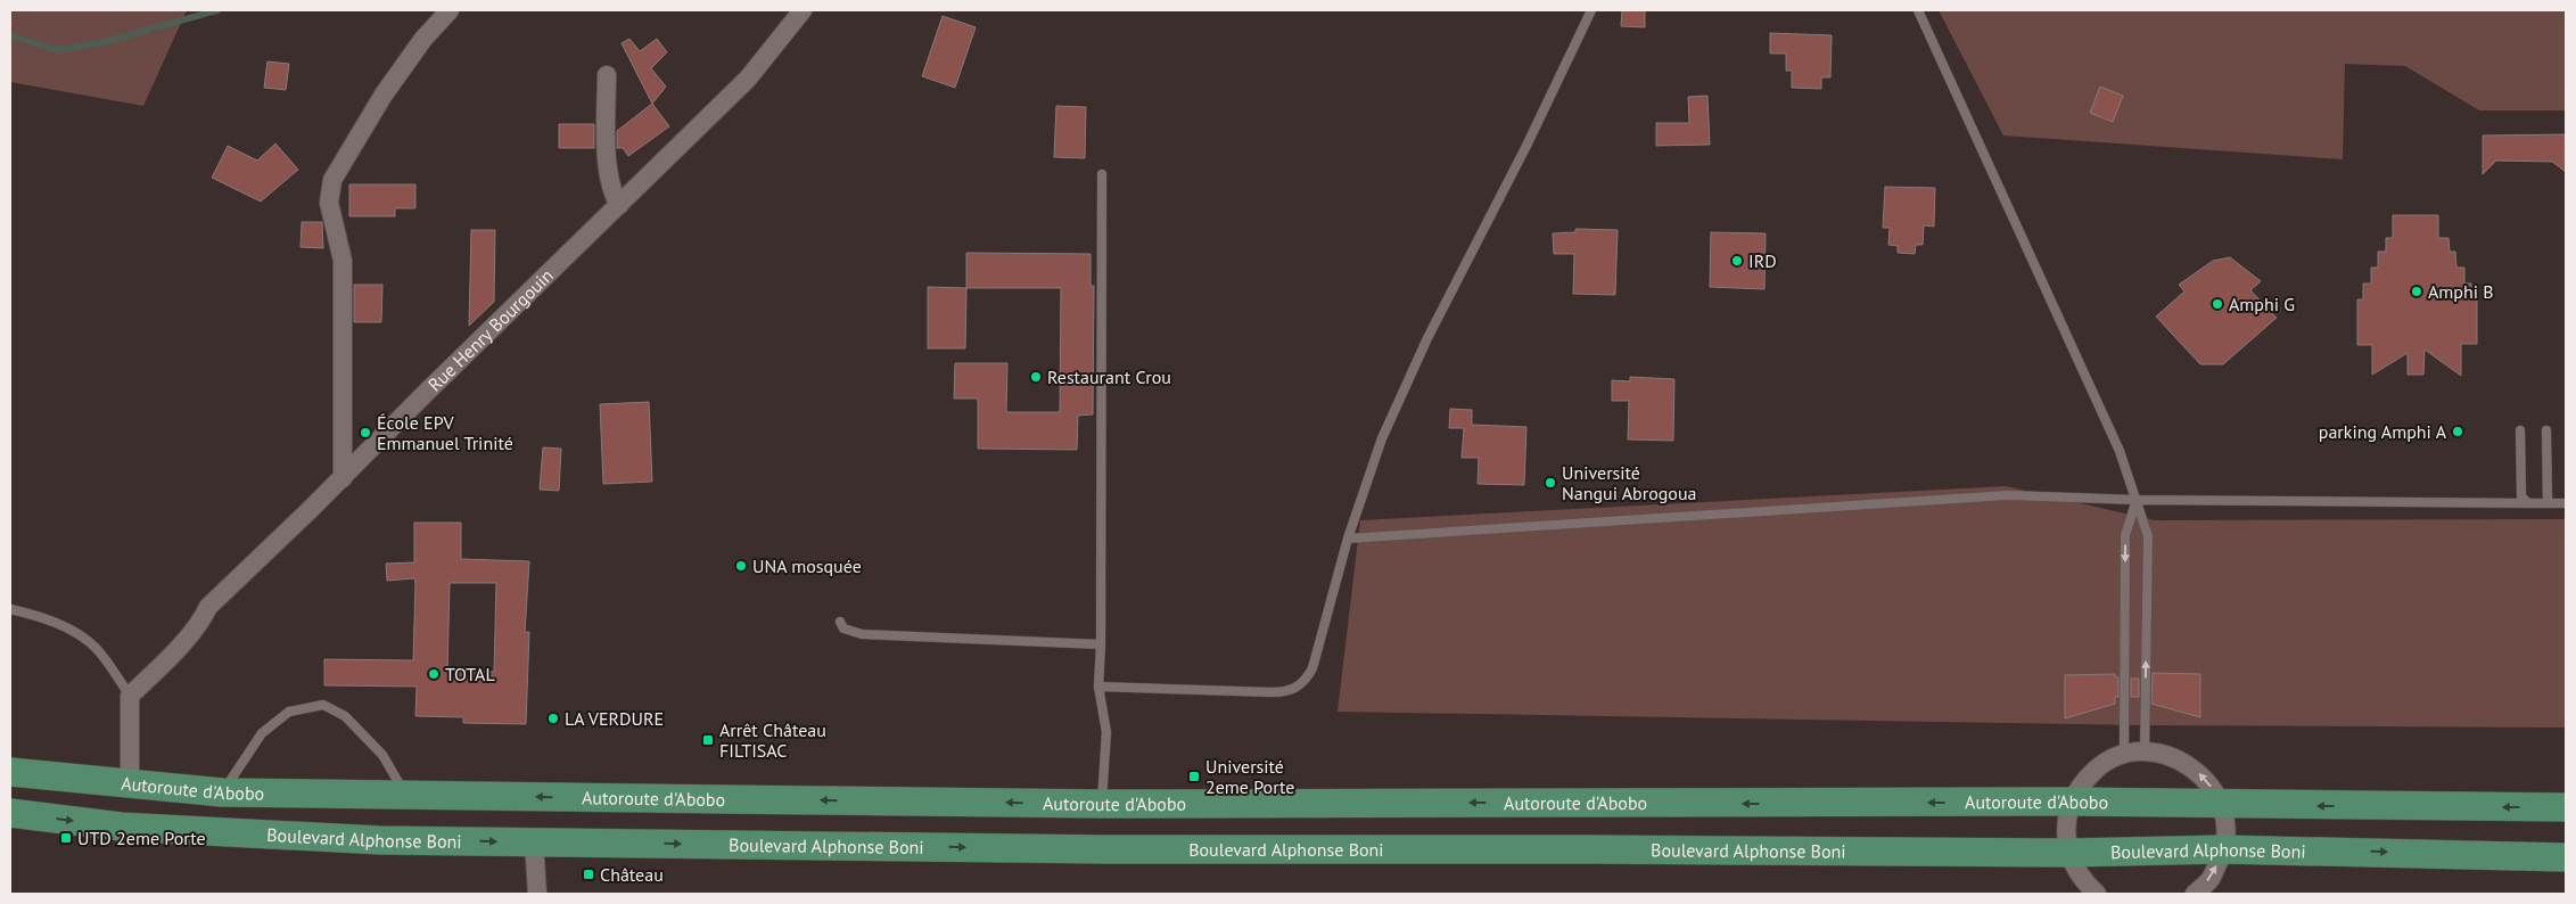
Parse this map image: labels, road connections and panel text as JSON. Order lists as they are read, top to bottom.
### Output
{
  "streets": {
    "main road": ["Autoroute d'Abobo", "Boulevard Alphonse Boni"],
    "street": ["Rue Henry Bourgouin"]
  },
  "one_way": ["Autoroute d'Abobo", "Boulevard Alphonse Boni"],
  "places": {
    "other": [
      "IRD",
      "Amphi B",
      "Amphi G",
      "Restaurant Crou",
      "parking Amphi A",
      "École EPV Emmanuel Trinité",
      "Université Nangui Abrogoua",
      "UNA mosquée",
      "TOTAL",
      "LA VERDURE"
    ],
    "transit": [
      "Arrêt Château FILTISAC",
      "Université 2eme Porte",
      "UTD 2eme Porte",
      "Château"
    ]
  }
}
